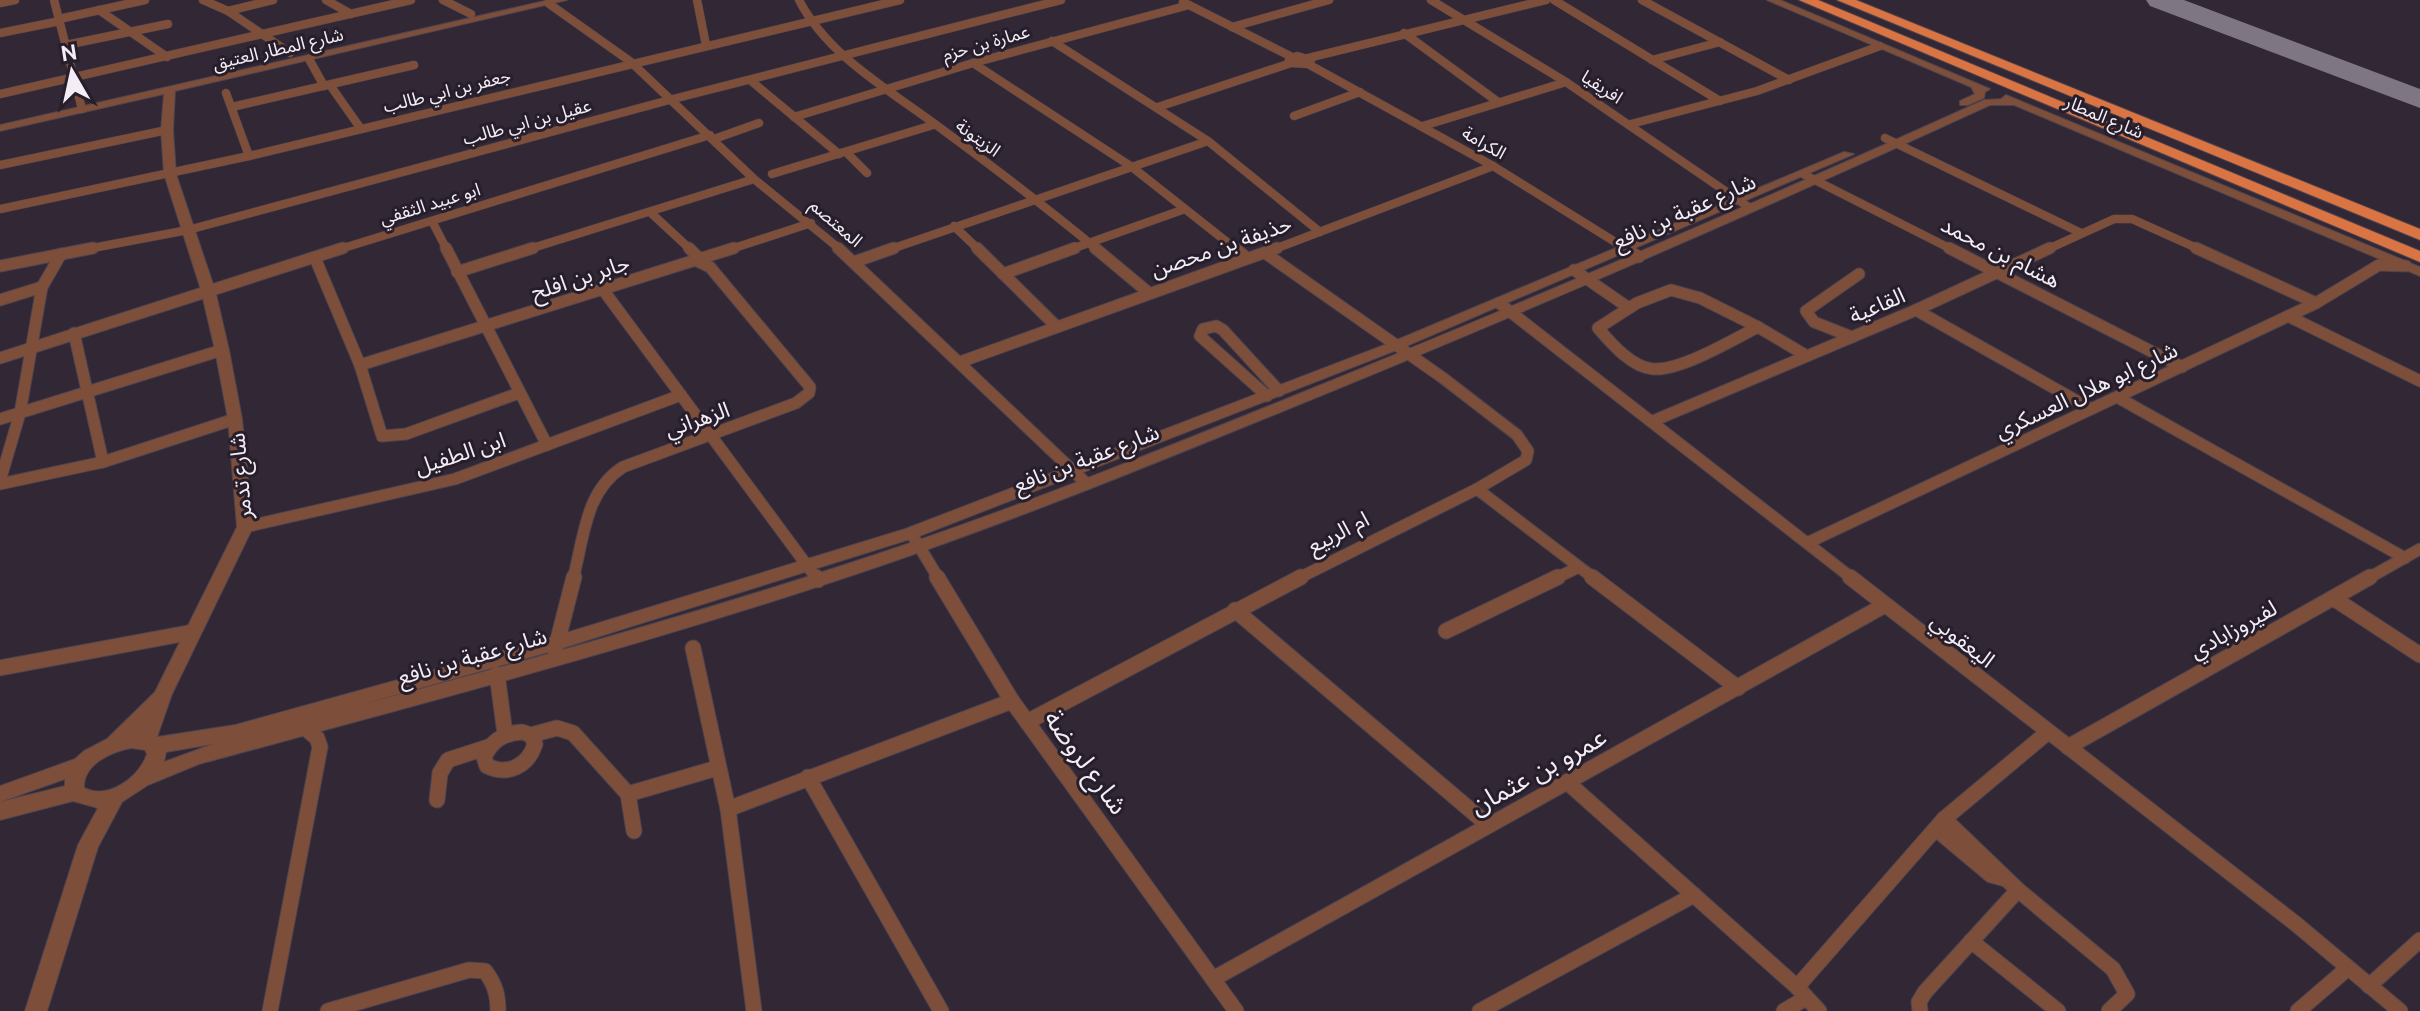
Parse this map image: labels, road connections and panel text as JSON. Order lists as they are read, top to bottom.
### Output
{
  "streets": {
    "highway": ["شارع المطار"],
    "street": [
      "عمارة بن حزم",
      "شارع المطار العتيق",
      "افريقيا",
      "جعفر بن ابي طالب",
      "عقيل بن ابي طالب",
      "الزيتونة",
      "الكرامة",
      "ابو عبيد الثقفي",
      "شارع عقبة بن نافع",
      "المعتصم",
      "حذيفة بن محصن",
      "هشام بن محمد",
      "جابر بن افلح",
      "القاعية",
      "شارع ابو هلال العسكري",
      "الزهراني",
      "ابن الطفيل",
      "شارع تدمر",
      "ام الربيع",
      "لفيروزابادي",
      "اليعقوبي",
      "شارع لروضة",
      "عمرو بن عثمان"
    ]
  },
  "crossings": [
    ["عمارة بن حزم", "الزيتونة"],
    ["شارع المطار العتيق", "جعفر بن ابي طالب"],
    ["شارع المطار العتيق", "المعتصم"],
    ["شارع المطار العتيق", "شارع تدمر"],
    ["افريقيا", "شارع عقبة بن نافع"],
    ["جعفر بن ابي طالب", "الزيتونة"],
    ["جعفر بن ابي طالب", "المعتصم"],
    ["جعفر بن ابي طالب", "شارع تدمر"],
    ["شارع المطار", "شارع عقبة بن نافع"],
    ["عقيل بن ابي طالب", "الزيتونة"],
    ["عقيل بن ابي طالب", "المعتصم"],
    ["عقيل بن ابي طالب", "شارع تدمر"],
    ["الزيتونة", "حذيفة بن محصن"],
    ["الكرامة", "شارع عقبة بن نافع"],
    ["الكرامة", "حذيفة بن محصن"],
    ["ابو عبيد الثقفي", "المعتصم"],
    ["ابو عبيد الثقفي", "شارع تدمر"],
    ["شارع عقبة بن نافع", "المعتصم"],
    ["شارع عقبة بن نافع", "هشام بن محمد"],
    ["شارع عقبة بن نافع", "الزهراني"],
    ["شارع عقبة بن نافع", "شارع تدمر"],
    ["شارع عقبة بن نافع", "ام الربيع"],
    ["شارع عقبة بن نافع", "اليعقوبي"],
    ["شارع عقبة بن نافع", "شارع لروضة"],
    ["المعتصم", "حذيفة بن محصن"],
    ["المعتصم", "جابر بن افلح"],
    ["هشام بن محمد", "القاعية"],
    ["هشام بن محمد", "شارع ابو هلال العسكري"],
    ["جابر بن افلح", "الزهراني"],
    ["القاعية", "شارع ابو هلال العسكري"],
    ["القاعية", "اليعقوبي"],
    ["شارع ابو هلال العسكري", "اليعقوبي"],
    ["ابن الطفيل", "شارع تدمر"],
    ["ام الربيع", "شارع لروضة"],
    ["لفيروزابادي", "اليعقوبي"],
    ["اليعقوبي", "عمرو بن عثمان"],
    ["شارع لروضة", "عمرو بن عثمان"]
  ],
  "north": "top"
}
